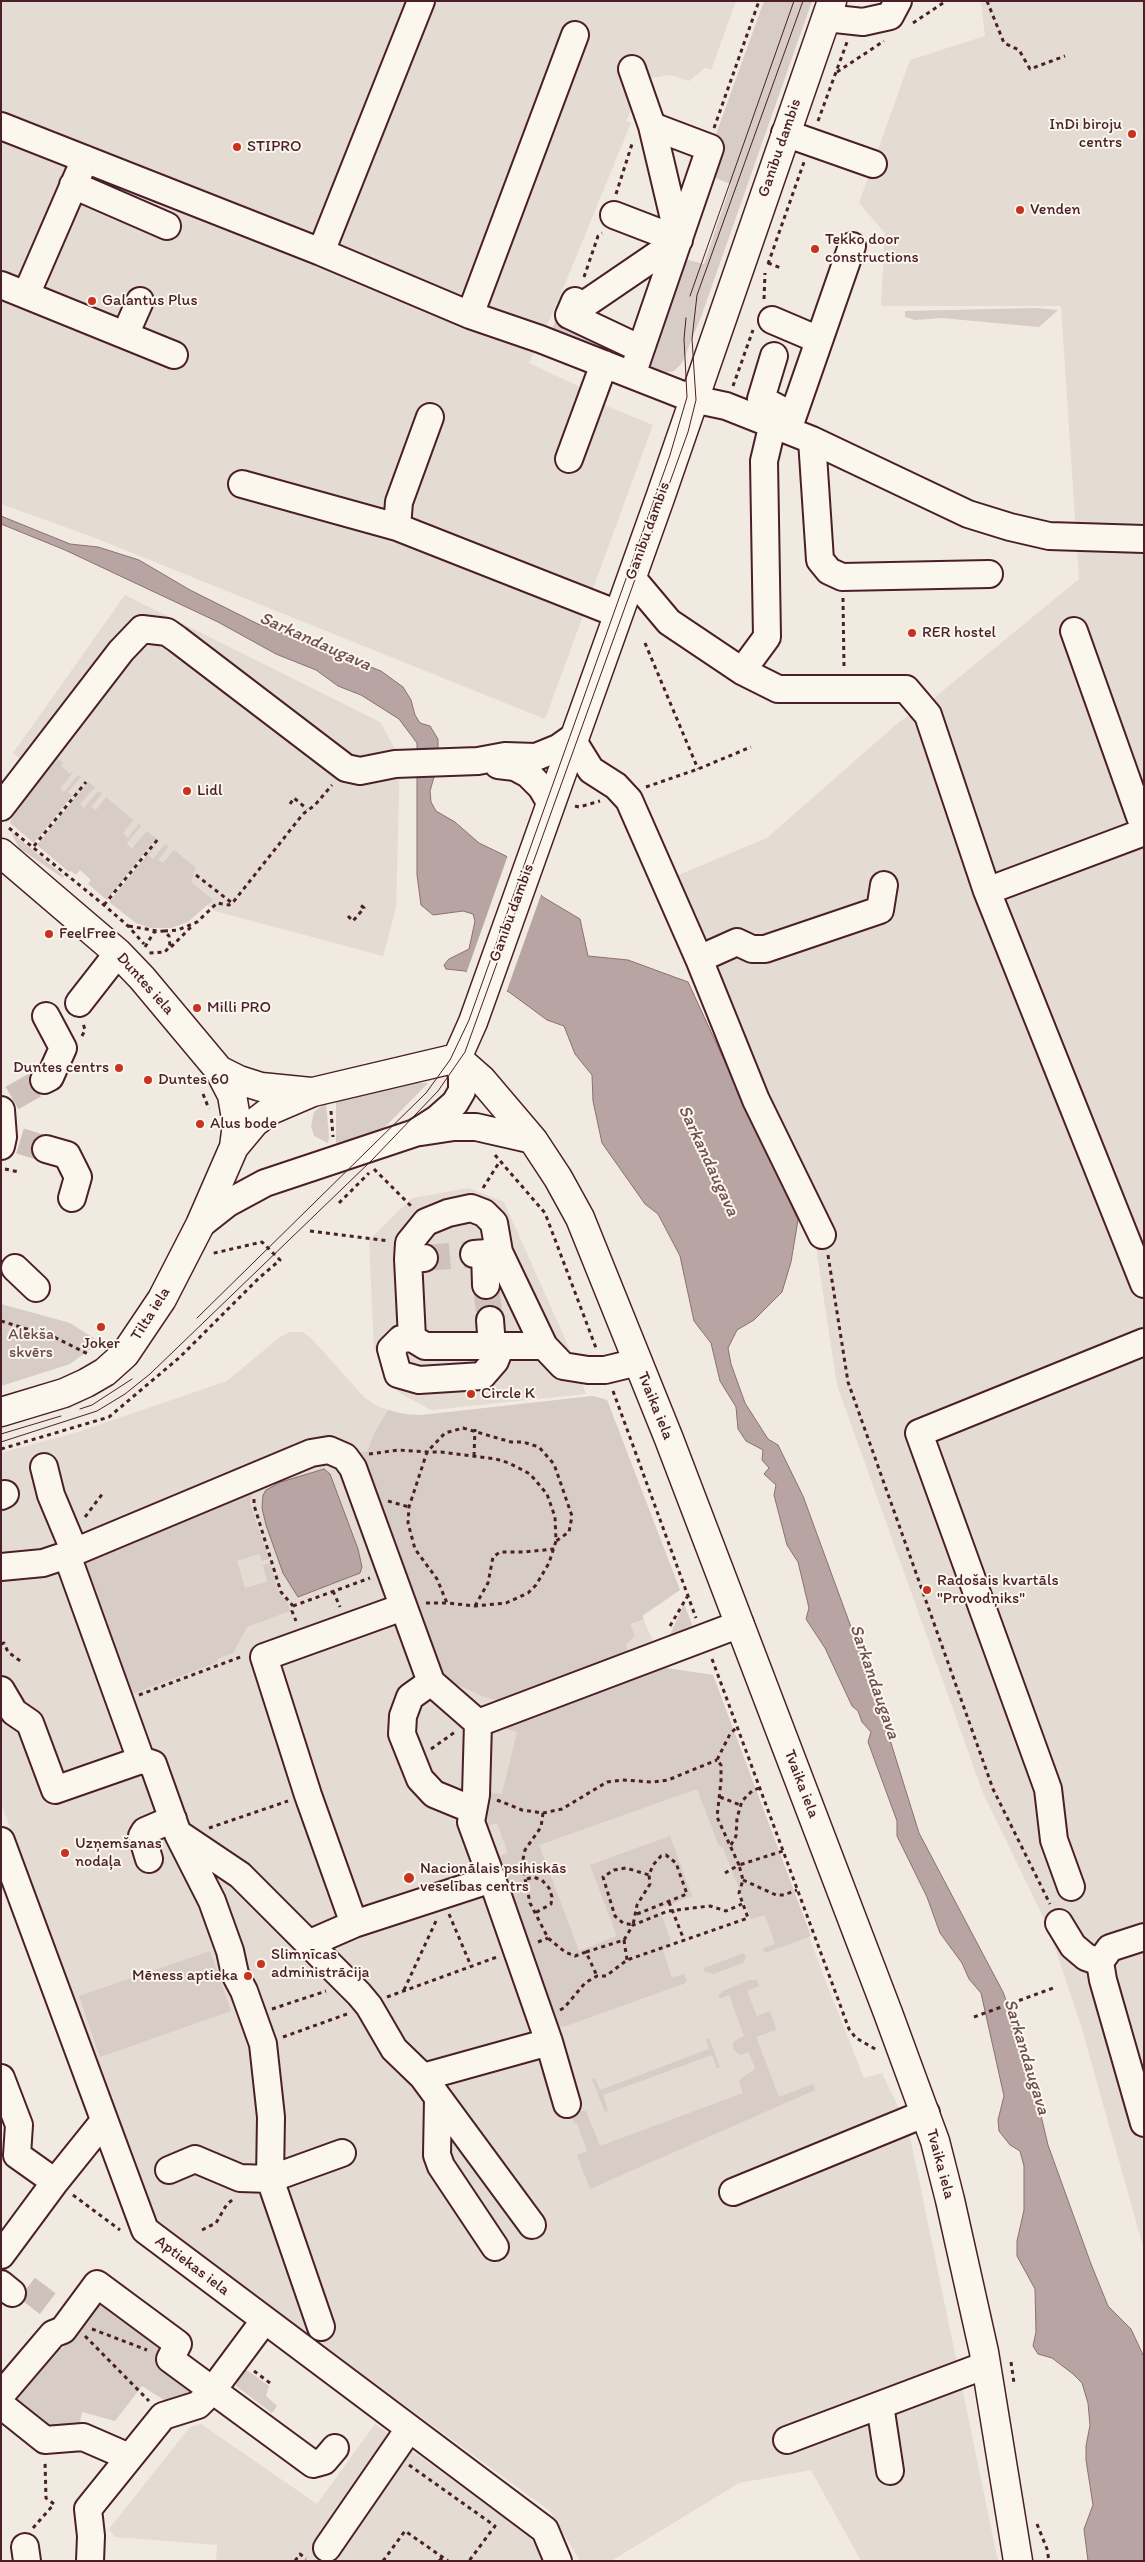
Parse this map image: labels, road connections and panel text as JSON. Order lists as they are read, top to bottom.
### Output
{
  "streets": {
    "main road": [
      "Ganību dambis",
      "Duntes iela",
      "Tilta iela",
      "Tvaika iela"
    ],
    "street": ["Aptiekas iela"]
  },
  "crossings": [
    ["Ganību dambis", "Tvaika iela"],
    ["Duntes iela", "Tilta iela"]
  ],
  "water": ["Sarkandaugava"],
  "parks": ["Alekša skvērs"],
  "places": [
    "InDi biroju centrs",
    "STIPRO",
    "Venden",
    "Tekko door constructions",
    "Galantus Plus",
    "RER hostel",
    "Lidl",
    "FeelFree",
    "Milli PRO",
    "Duntes centrs",
    "Duntes 60",
    "Alus bode",
    "Joker",
    "Circle K",
    "Radošais kvartāls \"Provodņiks\"",
    "Uzņemšanas nodaļa",
    "Nacionālais psihiskās veselības centrs",
    "Slimnīcas administrācija",
    "Mēness aptieka"
  ]
}
